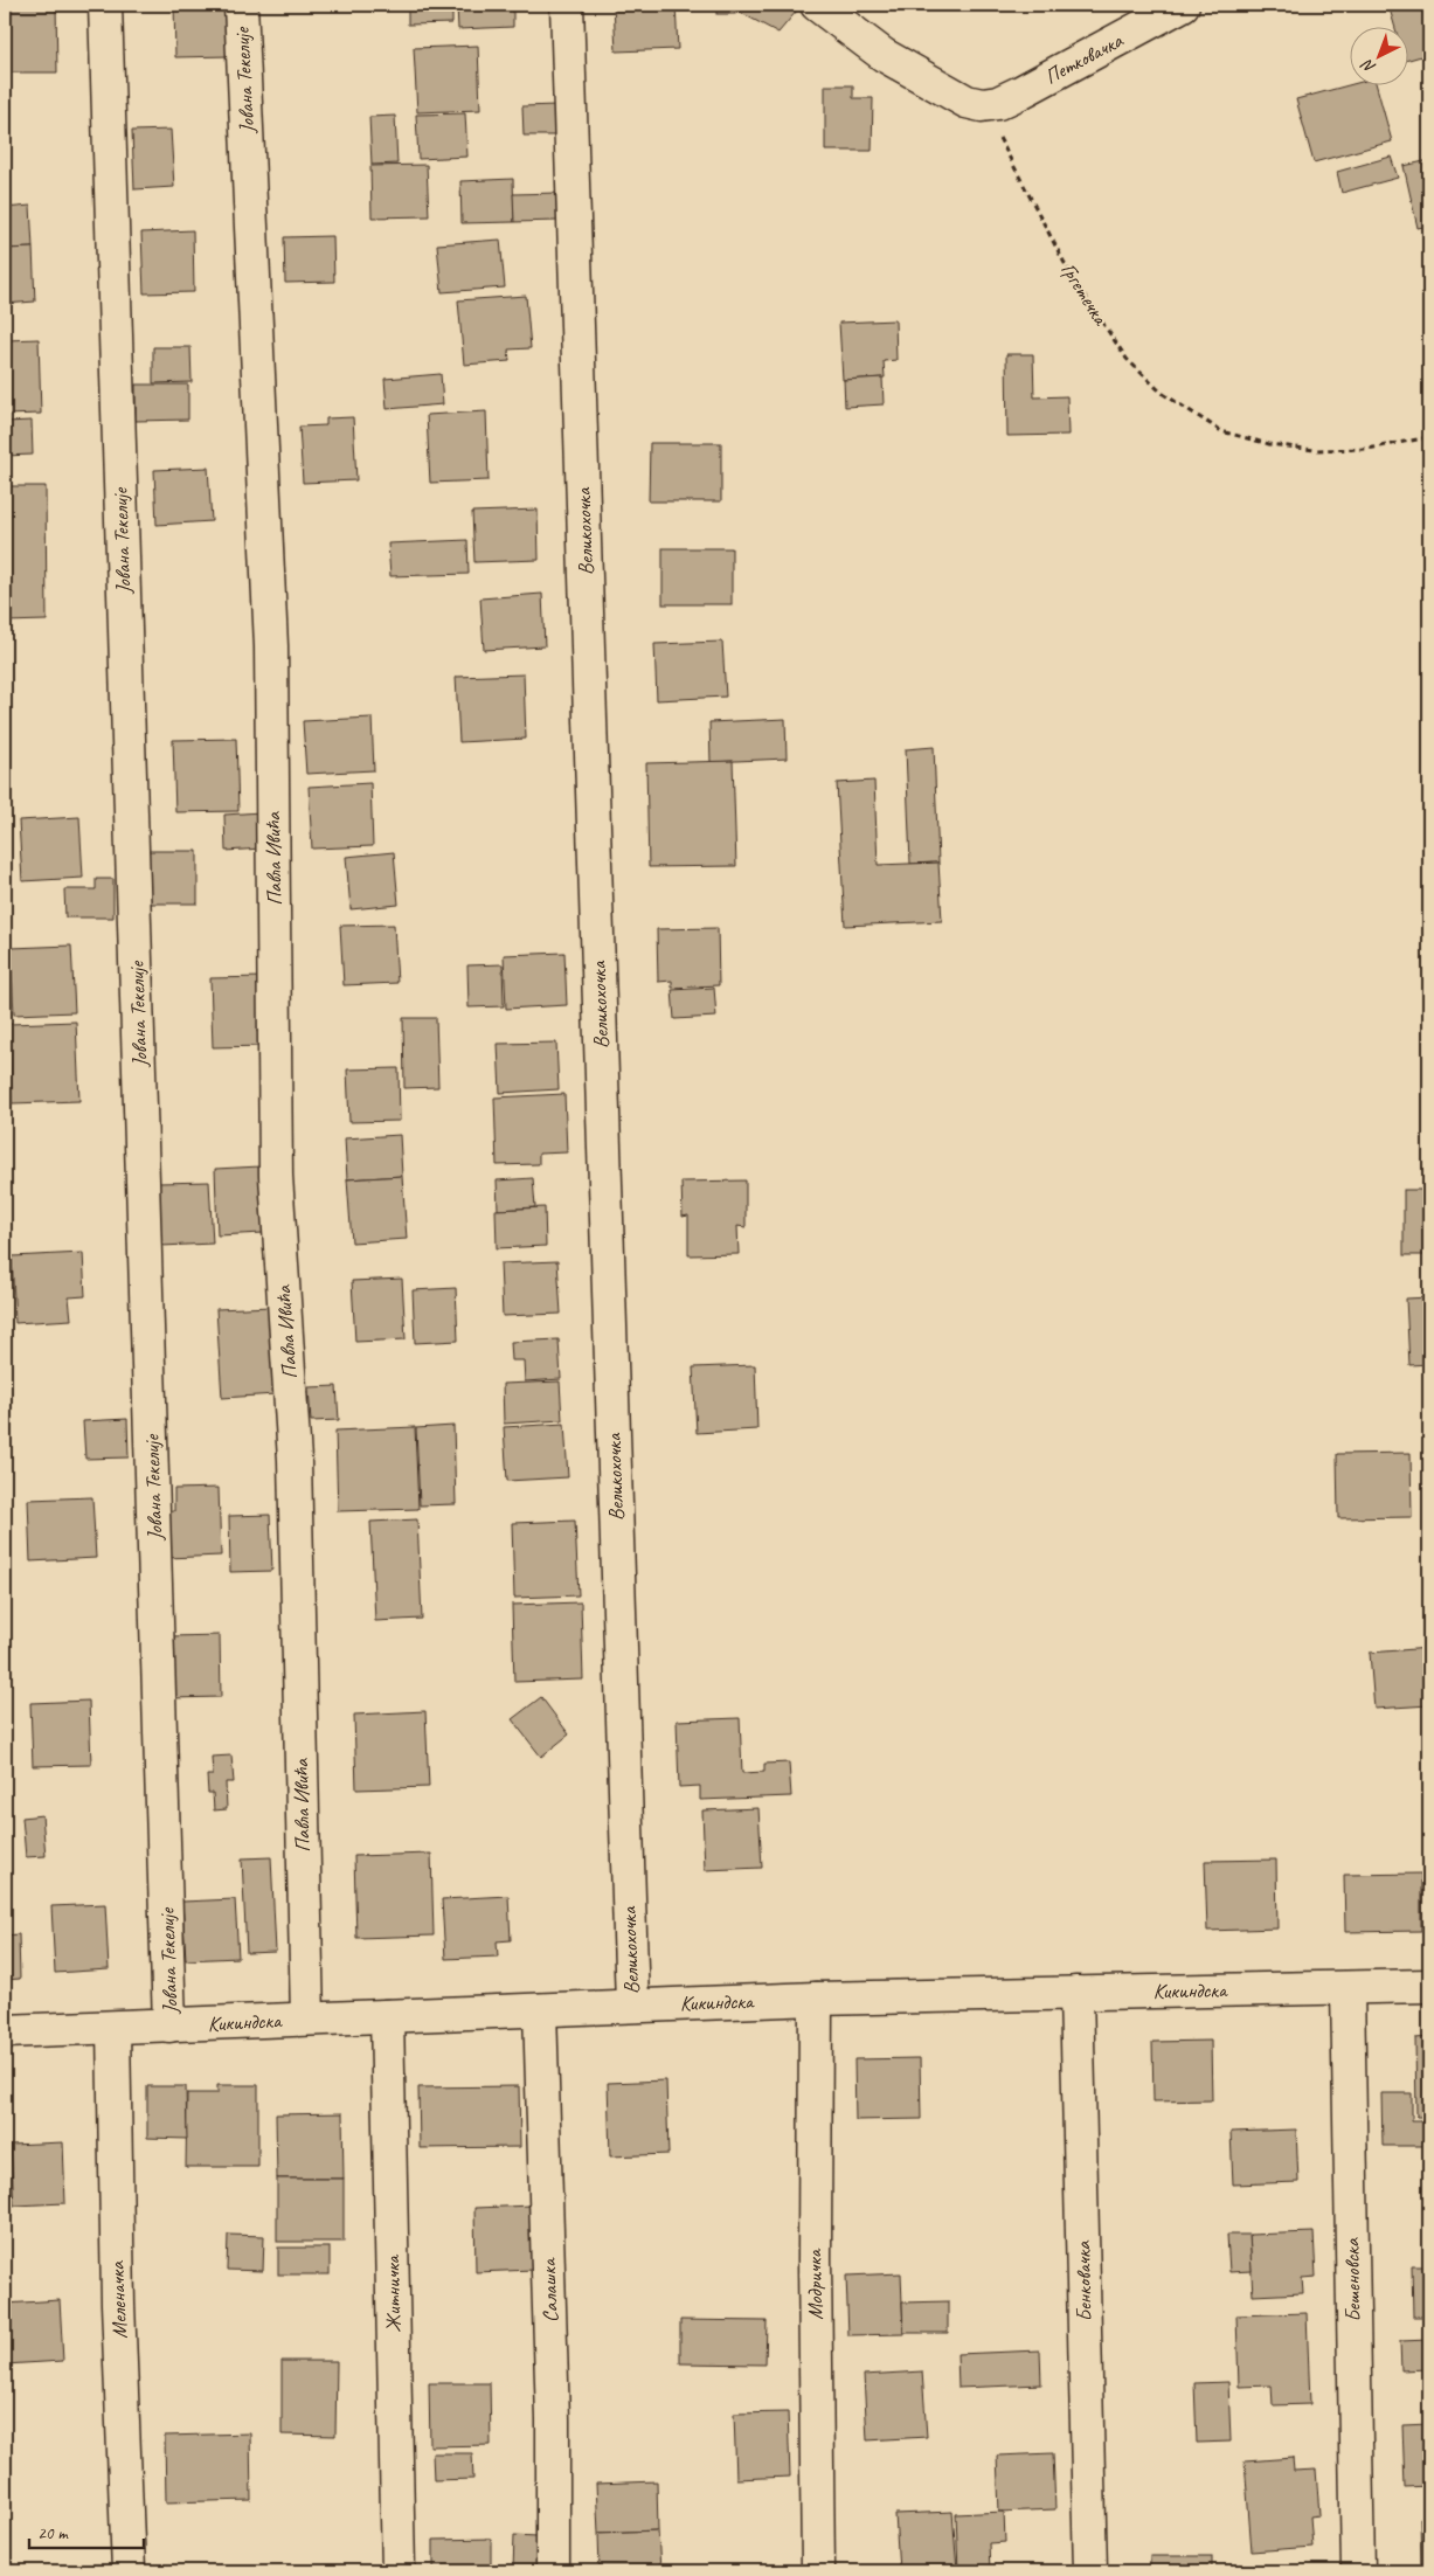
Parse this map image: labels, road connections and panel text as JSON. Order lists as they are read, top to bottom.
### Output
{
  "streets": {
    "street": [
      "Петковачка",
      "Јована Текелије",
      "Великохочка",
      "Павла Ивића",
      "Кикиндска",
      "Бешеновска",
      "Бенковачка",
      "Модричка",
      "Салашка",
      "Житничка",
      "Меленачка"
    ],
    "path": ["Гргетечка"]
  },
  "crossings": [
    ["Петковачка", "Гргетечка"],
    ["Јована Текелије", "Павла Ивића"],
    ["Јована Текелије", "Кикиндска"],
    ["Великохочка", "Кикиндска"],
    ["Павла Ивића", "Кикиндска"],
    ["Кикиндска", "Бешеновска"],
    ["Кикиндска", "Бенковачка"],
    ["Кикиндска", "Модричка"],
    ["Кикиндска", "Салашка"],
    ["Кикиндска", "Житничка"],
    ["Кикиндска", "Меленачка"]
  ],
  "scale_bar": "20 m",
  "north": "bottom left"
}
